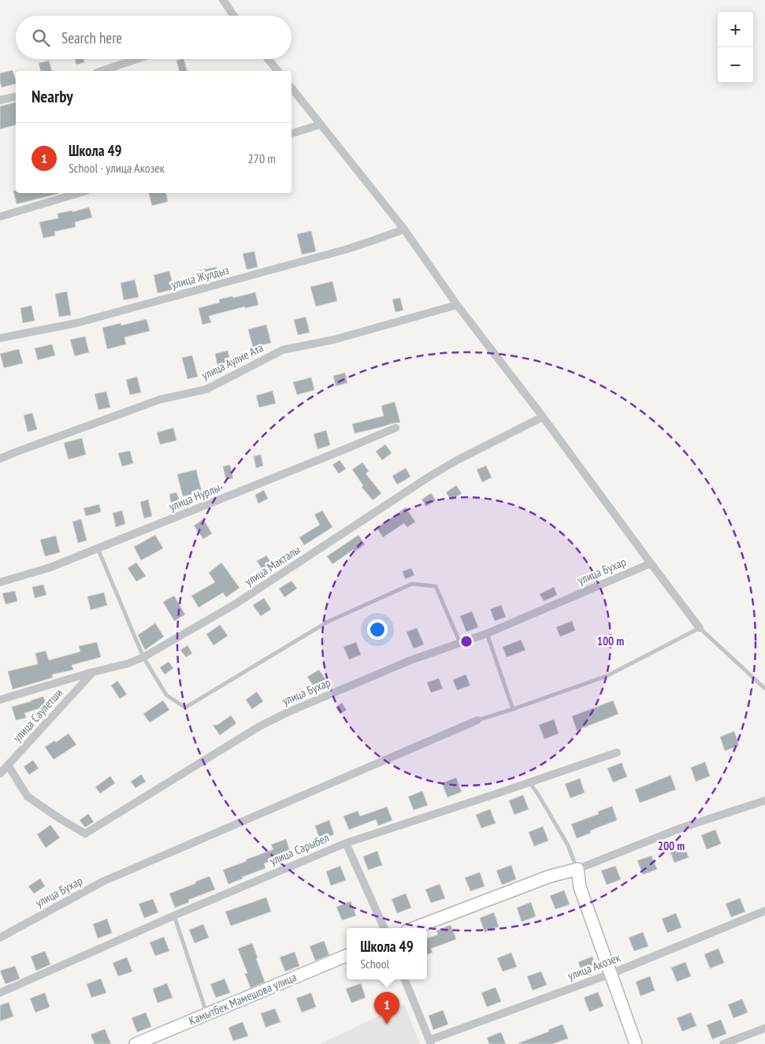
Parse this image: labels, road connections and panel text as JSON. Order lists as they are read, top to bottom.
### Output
{
  "streets": {
    "street": [
      "улица Жулдыз",
      "улица Аулие Ата",
      "улица Нурлы",
      "улица Макталы",
      "улица Бухар",
      "улица Саулетши",
      "улица Сарыбел",
      "улица Акозек",
      "Камытбек Мамешова улица"
    ]
  },
  "crossings": [
    ["улица Макталы", "улица Саулетши"],
    ["улица Бухар", "улица Саулетши"]
  ],
  "page": {
    "map_buttons": ["+", "−"],
    "search": "Search here",
    "heading": "Nearby",
    "list": [
      {
        "mark": "1",
        "name": "Школа 49",
        "note": "School · улица Акозек",
        "value": "270 m"
      }
    ],
    "popup": ["Школа 49", "School"],
    "pins": "1"
  },
  "rings": ["100 m", "200 m"]
}
